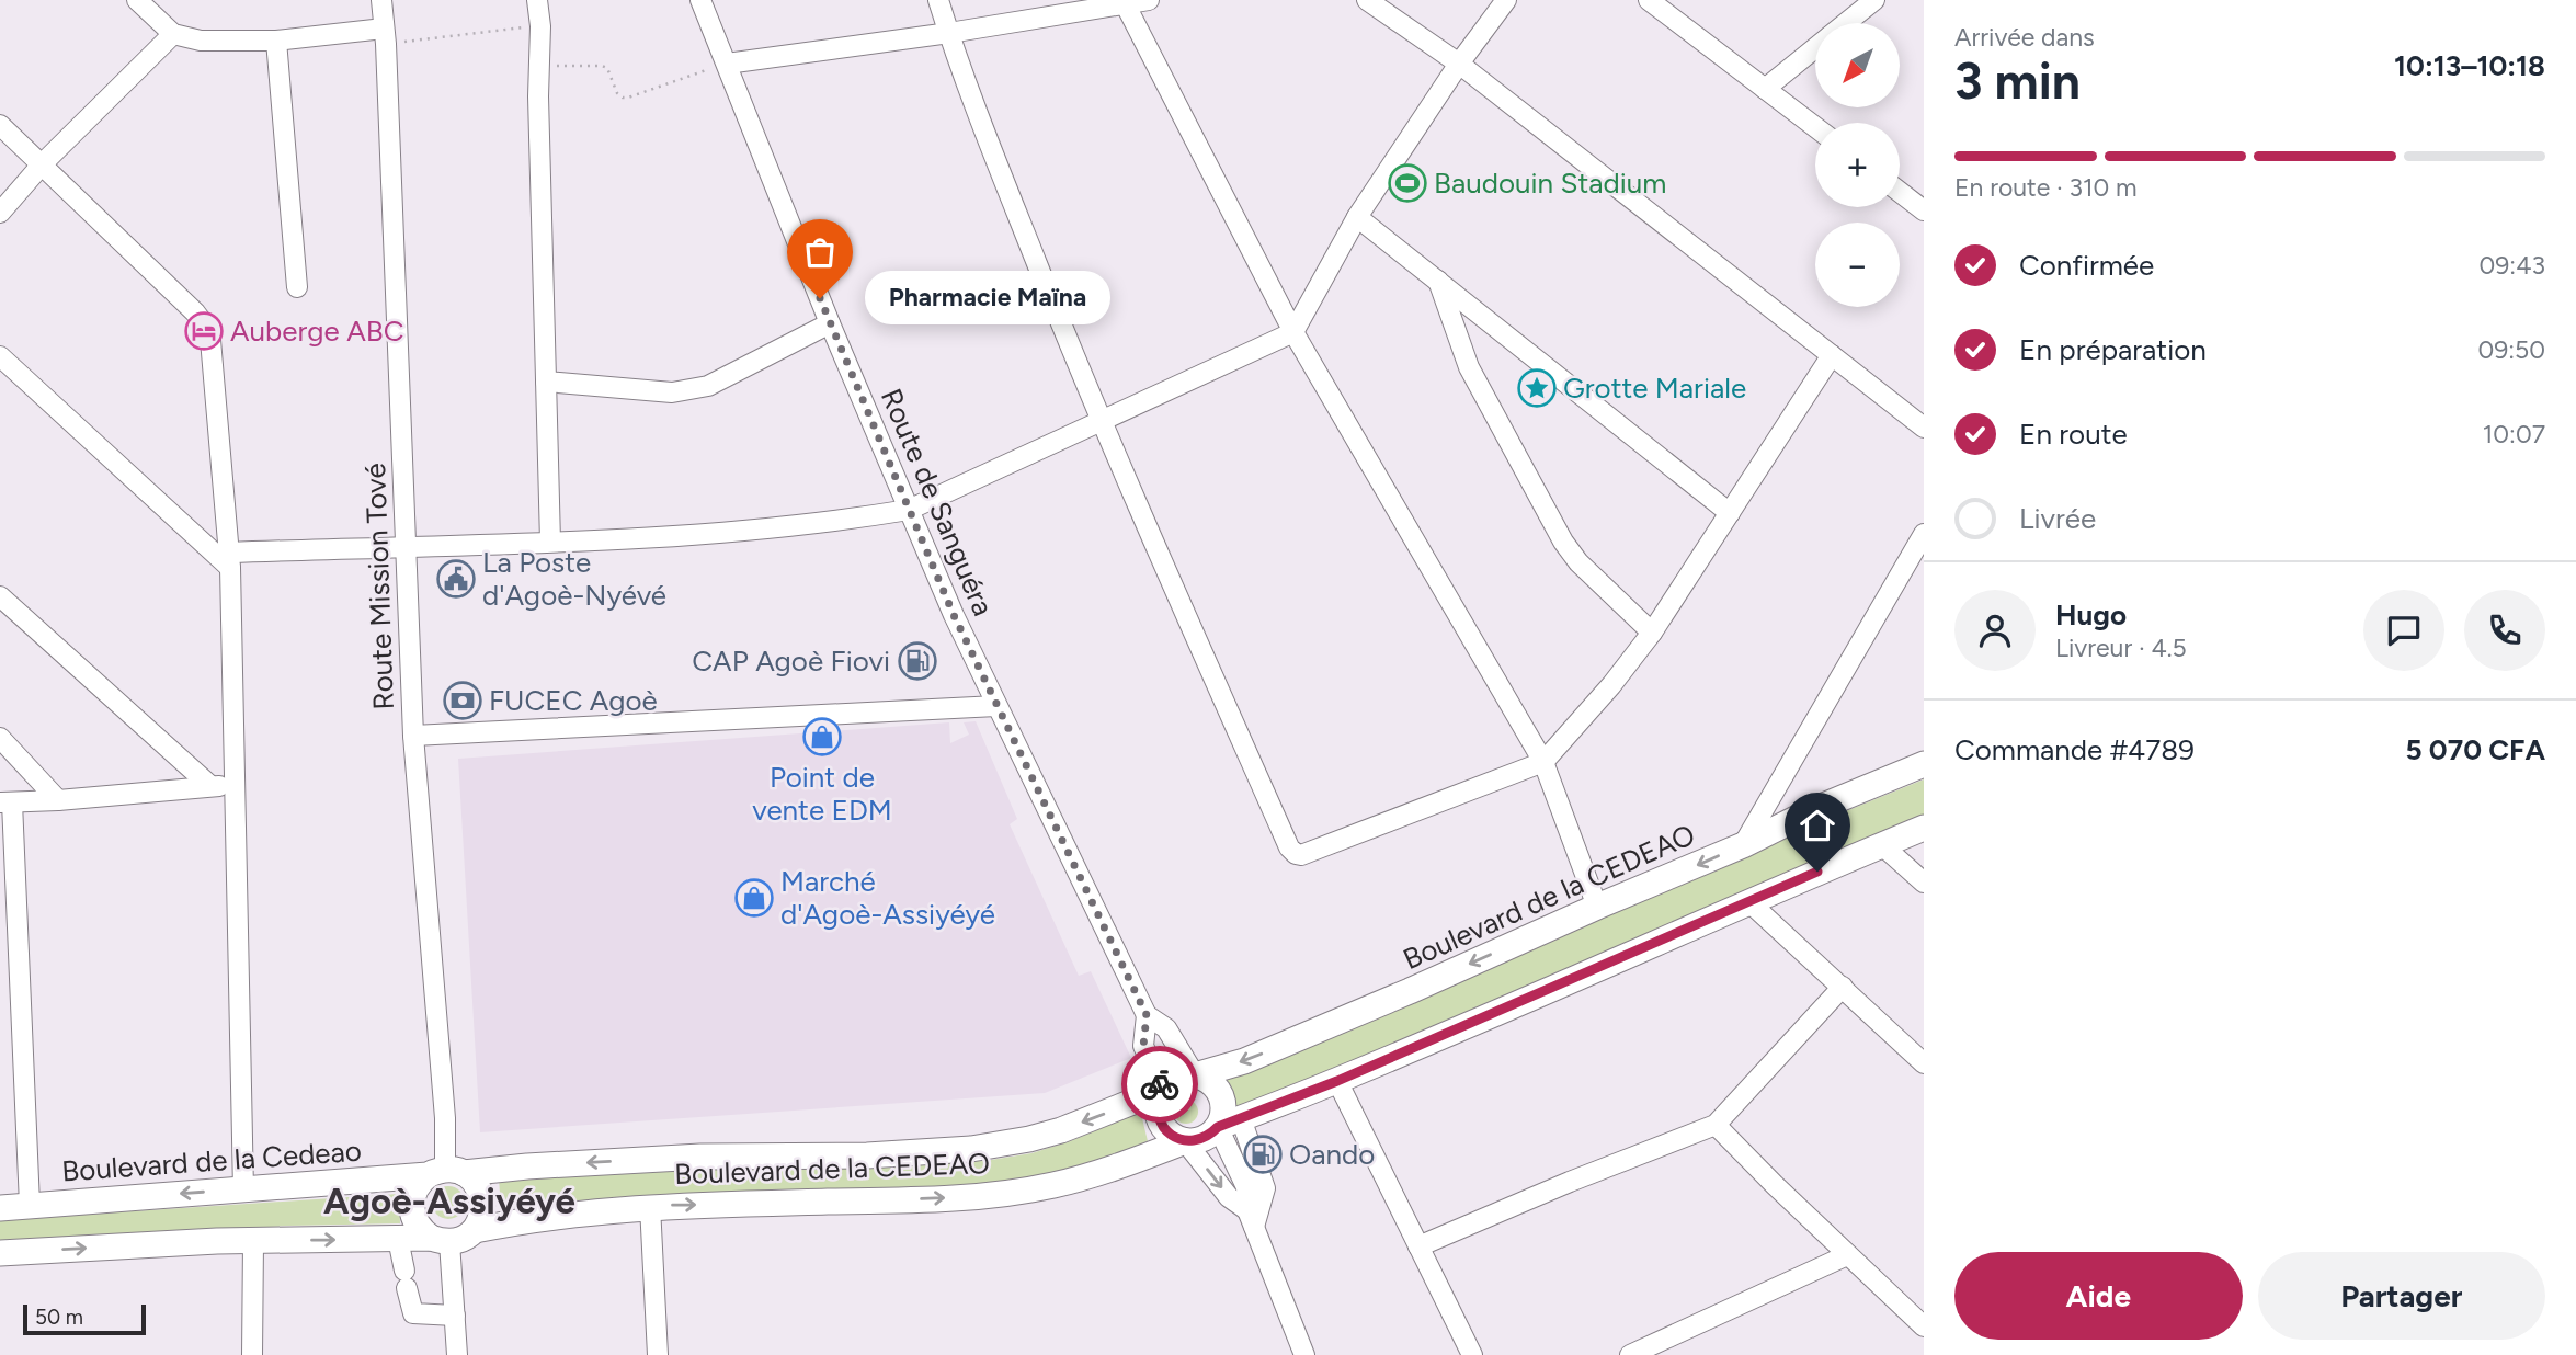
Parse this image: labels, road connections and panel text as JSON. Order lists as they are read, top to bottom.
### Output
{
  "streets": {
    "main road": ["Boulevard de la CEDEAO", "Boulevard de la Cedeao"],
    "street": ["Route de Sanguéra", "Route Mission Tové"]
  },
  "crossings": [
    ["Route de Sanguéra", "Boulevard de la CEDEAO"],
    ["Route Mission Tové", "Boulevard de la CEDEAO"],
    ["Route Mission Tové", "Boulevard de la Cedeao"],
    ["Boulevard de la CEDEAO", "Boulevard de la Cedeao"]
  ],
  "districts": ["Agoè-Assiyéyé"],
  "places": {
    "sports": ["Baudouin Stadium"],
    "other": ["Pharmacie Maïna"],
    "hotel": ["Auberge ABC"],
    "place": ["Grotte Mariale"],
    "public building": ["La Poste d'Agoè-Nyévé"],
    "fuel station": ["CAP Agoè Fiovi", "Oando"],
    "bank": ["FUCEC Agoè"],
    "shop": ["Point de vente EDM", "Marché d'Agoè-Assiyéyé"]
  },
  "scale_bar": "50 m",
  "north": "bottom left",
  "page": {
    "heading": ["3 min", "Arrivée dans", "10:13–10:18"],
    "panel": [
      "Hugo",
      "Livreur · 4.5",
      "Commande #4789",
      "5 070 CFA"
    ],
    "map_buttons": ["+", "−"],
    "bar": "En route · 310 m",
    "list": [
      ["Confirmée", "09:43"],
      ["En préparation", "09:50"],
      ["En route", "10:07"],
      "Livrée"
    ],
    "bubble": "Pharmacie Maïna",
    "buttons": ["Aide", "Partager"],
    "scale": "50 m"
  }
}
